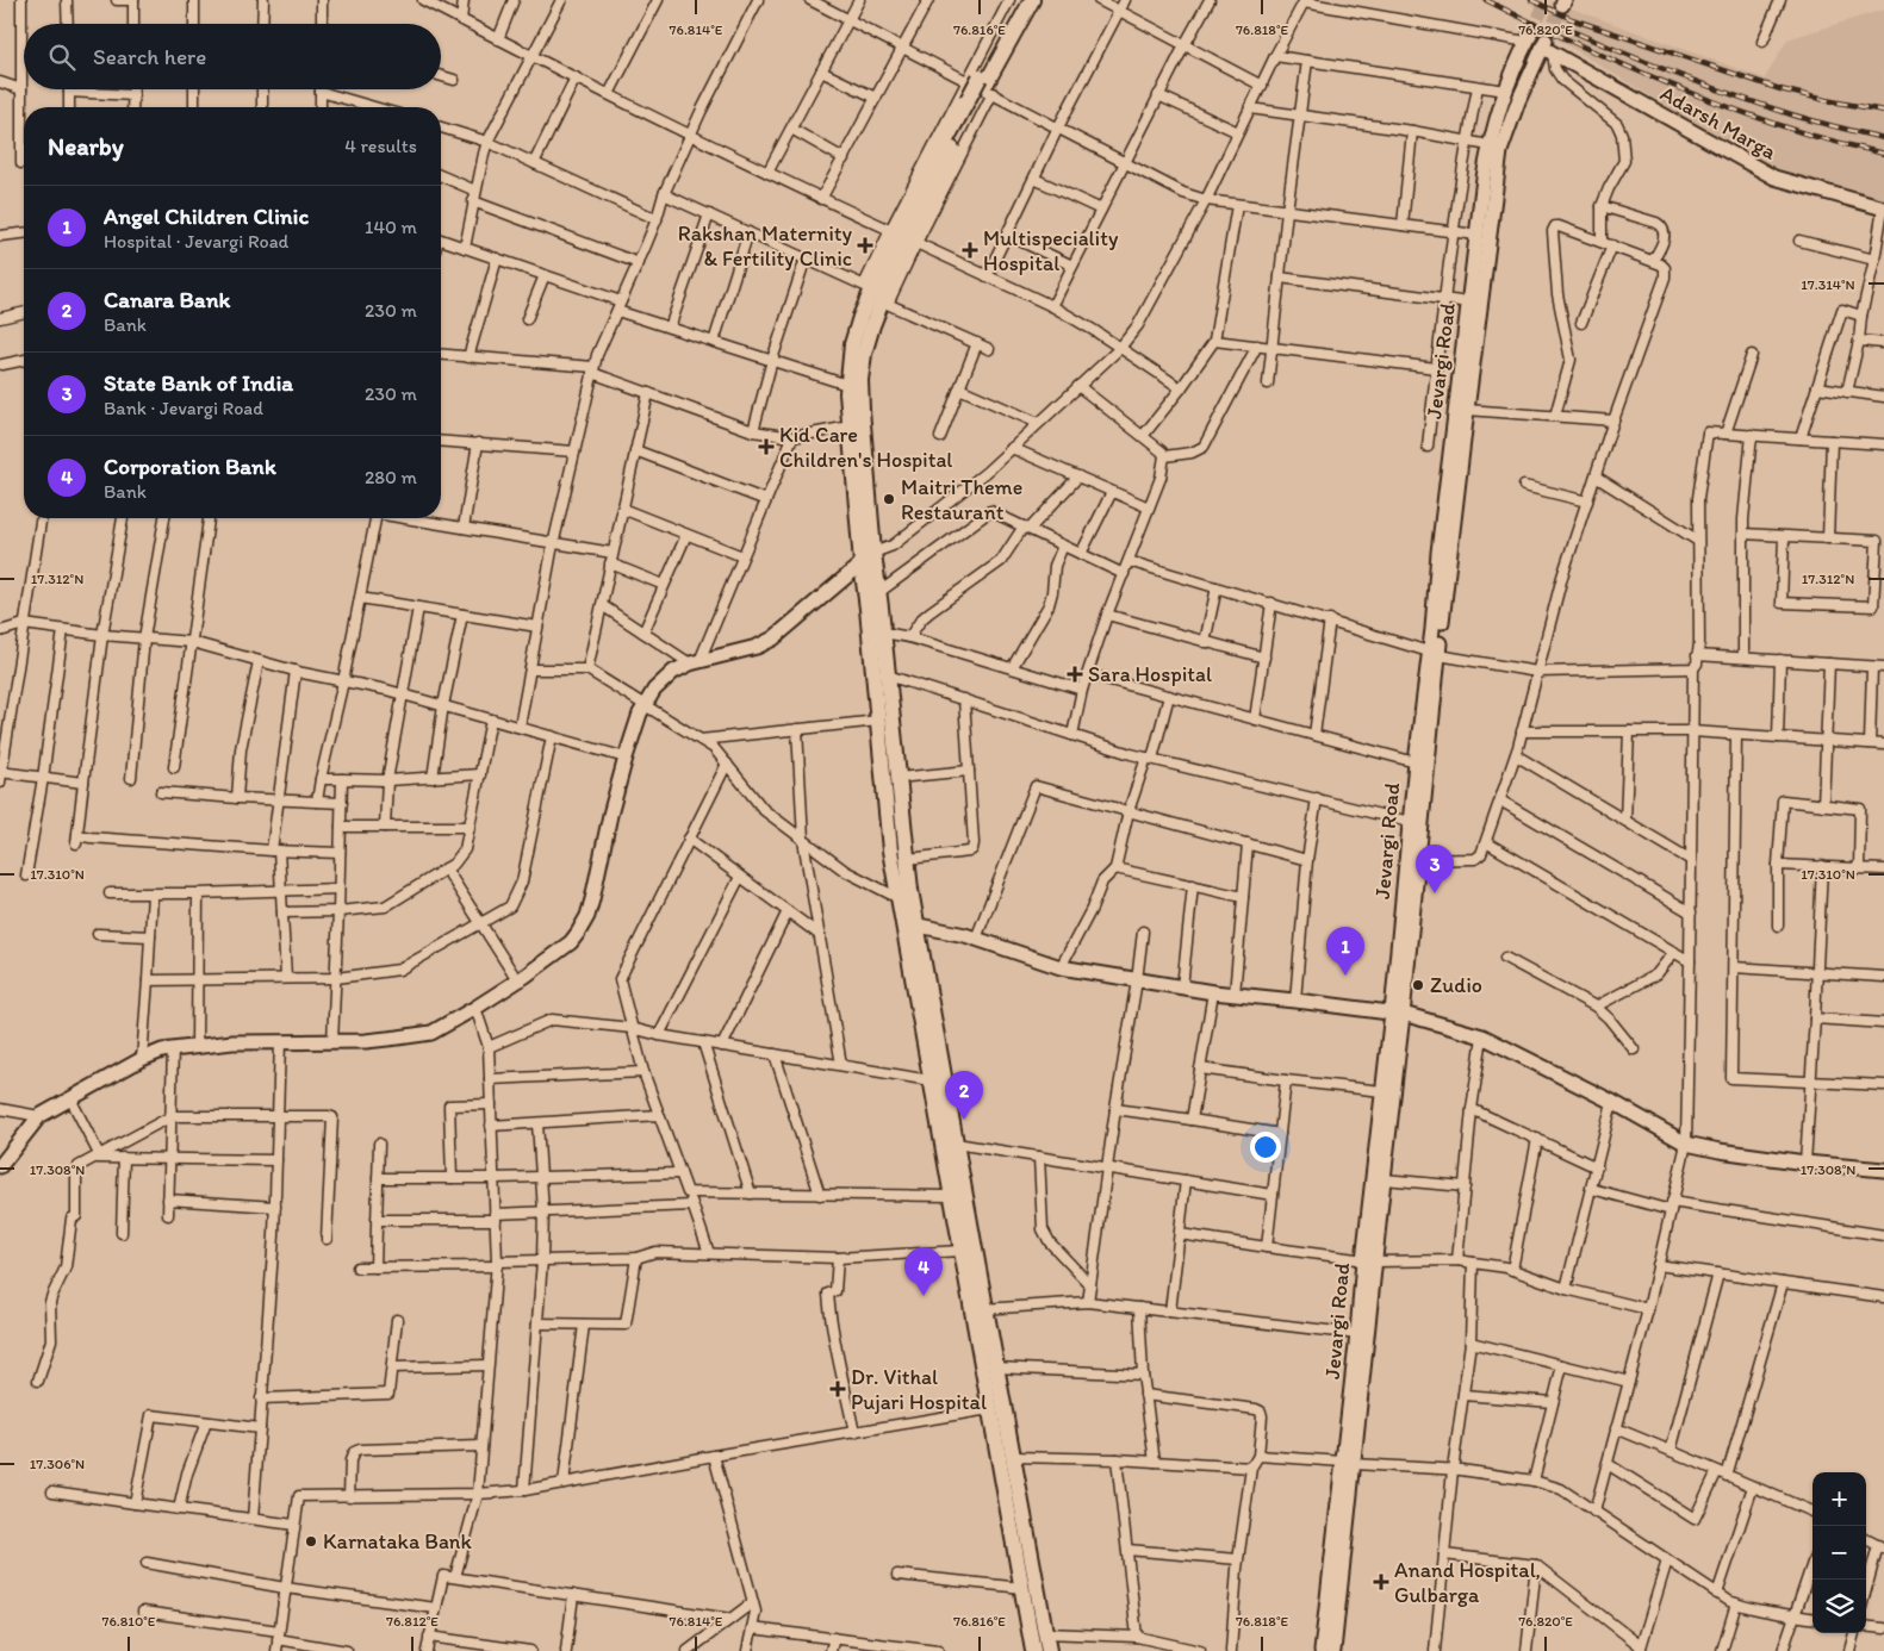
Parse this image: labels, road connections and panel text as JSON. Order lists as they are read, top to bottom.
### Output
{
  "streets": {
    "main road": ["Adarsh Marga", "Jevargi Road"]
  },
  "places": {
    "health": [
      "Rakshan Maternity & Fertility Clinic",
      "Multispeciality Hospital",
      "Kid Care Children's Hospital",
      "Sara Hospital",
      "Dr. Vithal Pujari Hospital",
      "Anand Hospital, Gulbarga"
    ],
    "other": ["Maitri Theme Restaurant", "Zudio", "Karnataka Bank"]
  },
  "page": {
    "search": "Search here",
    "heading": ["Nearby", "4 results"],
    "list": [
      {
        "mark": "1",
        "name": "Angel Children Clinic",
        "note": "Hospital · Jevargi Road",
        "value": "140 m"
      },
      {
        "mark": "2",
        "name": "Canara Bank",
        "note": "Bank",
        "value": "230 m"
      },
      {
        "mark": "3",
        "name": "State Bank of India",
        "note": "Bank · Jevargi Road",
        "value": "230 m"
      },
      {
        "mark": "4",
        "name": "Corporation Bank",
        "note": "Bank",
        "value": "280 m"
      }
    ],
    "pins": [
      "3",
      "1",
      "2",
      "4"
    ],
    "map_buttons": ["+", "−"]
  },
  "coordinates": [
    "76.814°E",
    "76.816°E",
    "76.818°E",
    "76.820°E",
    "17.314°N",
    "17.312°N",
    "17.310°N",
    "17.308°N",
    "17.306°N",
    "76.810°E",
    "76.812°E"
  ]
}
